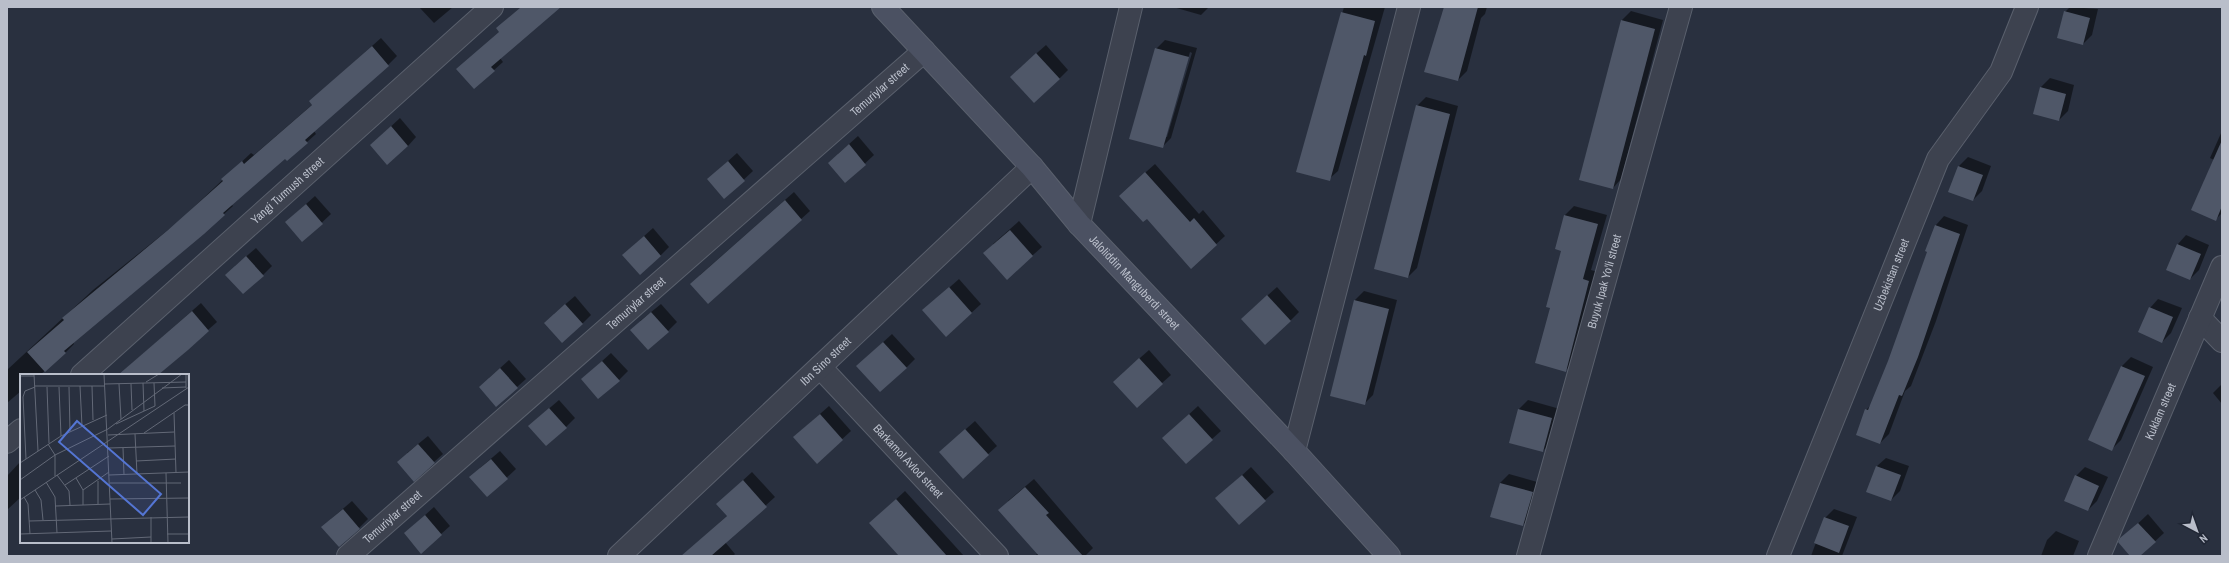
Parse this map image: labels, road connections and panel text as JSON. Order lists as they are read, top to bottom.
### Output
{
  "streets": {
    "street": [
      "Temuriylar street",
      "Yangi Turmush street",
      "Uzbekistan street",
      "Jaloliddin Manguberdi street",
      "Buyuk Ipak Yo'li street",
      "Ibn Sino street",
      "Kuklam street",
      "Barkamol Avlod street"
    ]
  },
  "crossings": [
    ["Temuriylar street", "Jaloliddin Manguberdi street"],
    ["Jaloliddin Manguberdi street", "Ibn Sino street"],
    ["Ibn Sino street", "Barkamol Avlod street"]
  ],
  "north": "bottom right"
}
